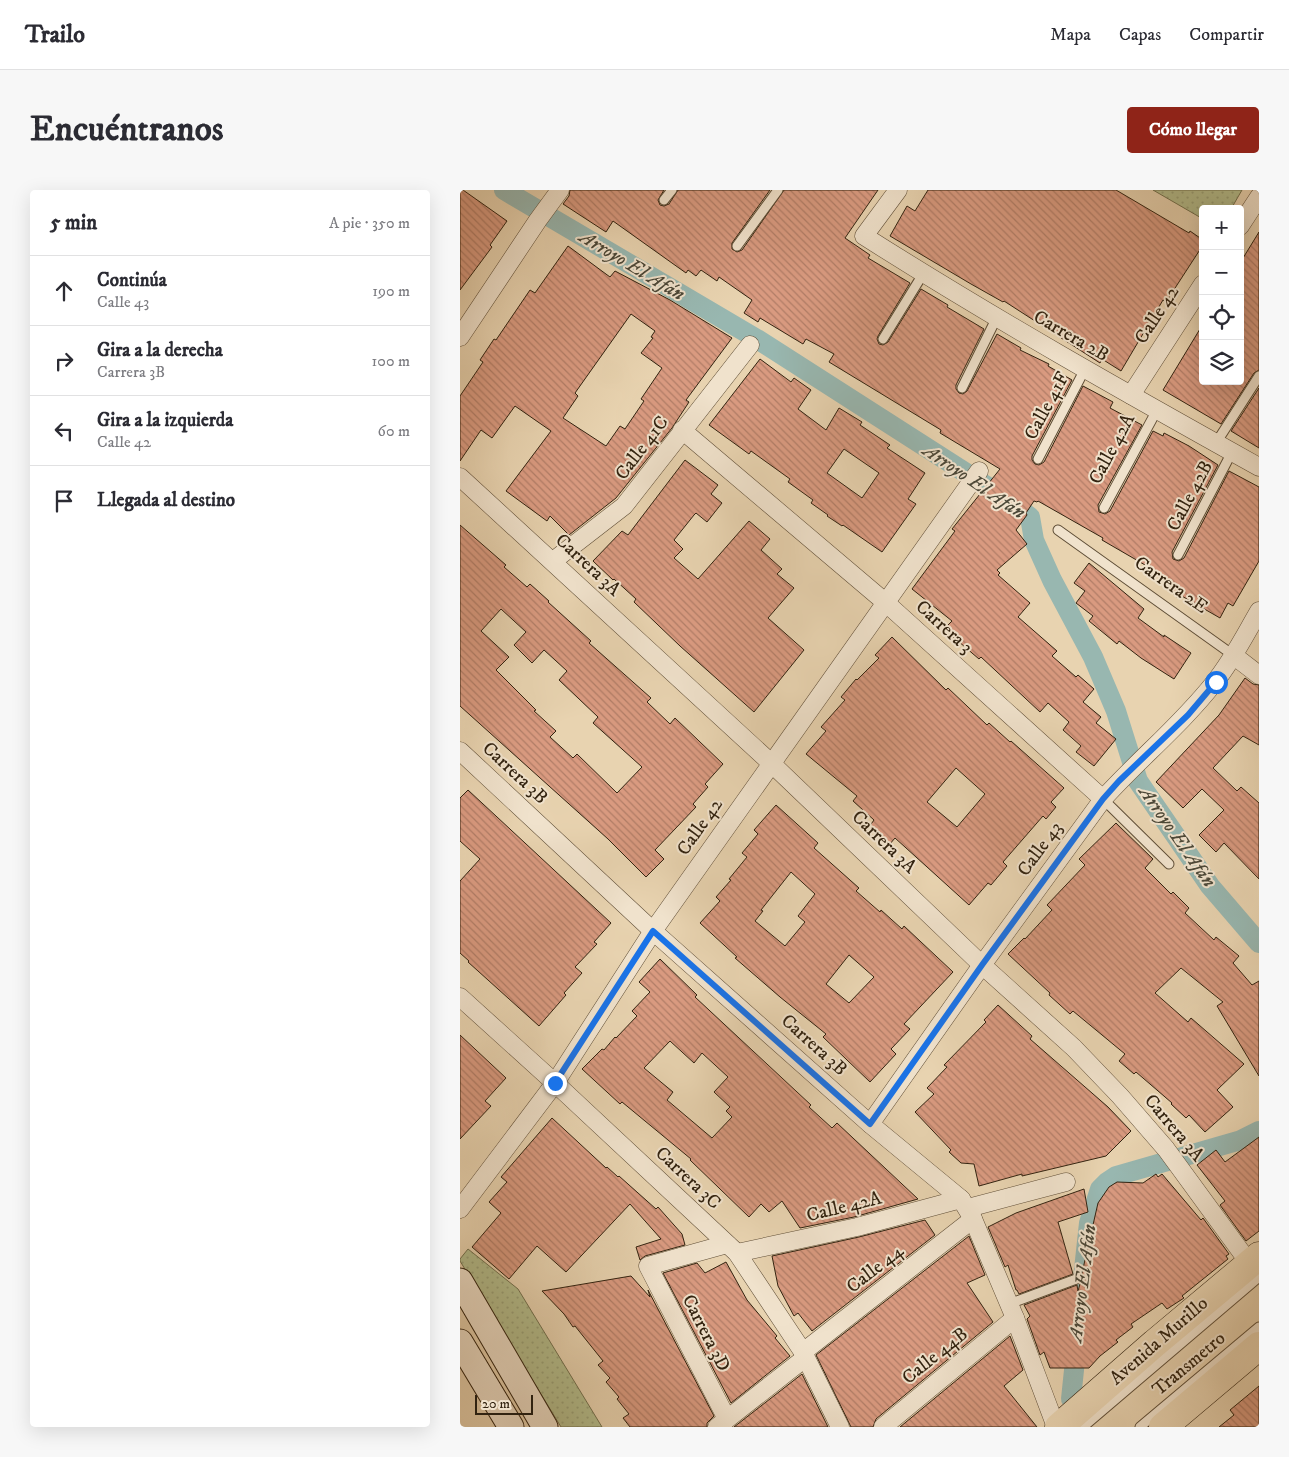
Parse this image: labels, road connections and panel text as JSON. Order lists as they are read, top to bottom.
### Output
{
  "streets": {
    "main road": ["Avenida Murillo"],
    "street": [
      "Calle 42",
      "Carrera 2B",
      "Calle 41C",
      "Calle 42A",
      "Carrera 3A",
      "Carrera 2E",
      "Carrera 3",
      "Carrera 3B",
      "Calle 43",
      "Carrera 3C",
      "Calle 44",
      "Carrera 3D",
      "Calle 44B"
    ],
    "lane": ["Calle 41F", "Calle 42B", "Transmetro"]
  },
  "crossings": [
    ["Calle 42", "Carrera 2B"],
    ["Calle 42", "Carrera 3A"],
    ["Calle 42", "Carrera 3"],
    ["Calle 42", "Carrera 3B"],
    ["Calle 42", "Carrera 3C"],
    ["Carrera 2B", "Calle 41F"],
    ["Carrera 2B", "Calle 42A"],
    ["Carrera 2B", "Calle 42B"],
    ["Calle 41C", "Carrera 3A"],
    ["Calle 41C", "Carrera 3"],
    ["Calle 42A", "Carrera 3B"],
    ["Calle 42A", "Carrera 3C"],
    ["Calle 42A", "Calle 44"],
    ["Calle 42A", "Carrera 3D"],
    ["Carrera 3A", "Calle 43"],
    ["Carrera 3A", "Avenida Murillo"],
    ["Carrera 3A", "Transmetro"],
    ["Carrera 2E", "Calle 43"],
    ["Carrera 3", "Calle 43"],
    ["Carrera 3B", "Calle 43"],
    ["Carrera 3B", "Calle 44"],
    ["Carrera 3B", "Avenida Murillo"],
    ["Carrera 3B", "Calle 44B"],
    ["Carrera 3C", "Calle 44"],
    ["Calle 44", "Carrera 3D"],
    ["Avenida Murillo", "Transmetro"]
  ],
  "water": ["Arroyo El Afán"],
  "scale_bar": "20 m",
  "page": {
    "header": "Trailo",
    "nav": ["Mapa", "Capas", "Compartir"],
    "buttons": "Cómo llegar",
    "title": "Encuéntranos",
    "heading": ["5 min", "A pie · 350 m"],
    "map_buttons": ["+", "−"],
    "list": [
      ["Continúa", "Calle 43", "190 m"],
      ["Gira a la derecha", "Carrera 3B", "100 m"],
      ["Gira a la izquierda", "Calle 42", "60 m"],
      "Llegada al destino"
    ],
    "scale": "20 m"
  }
}
